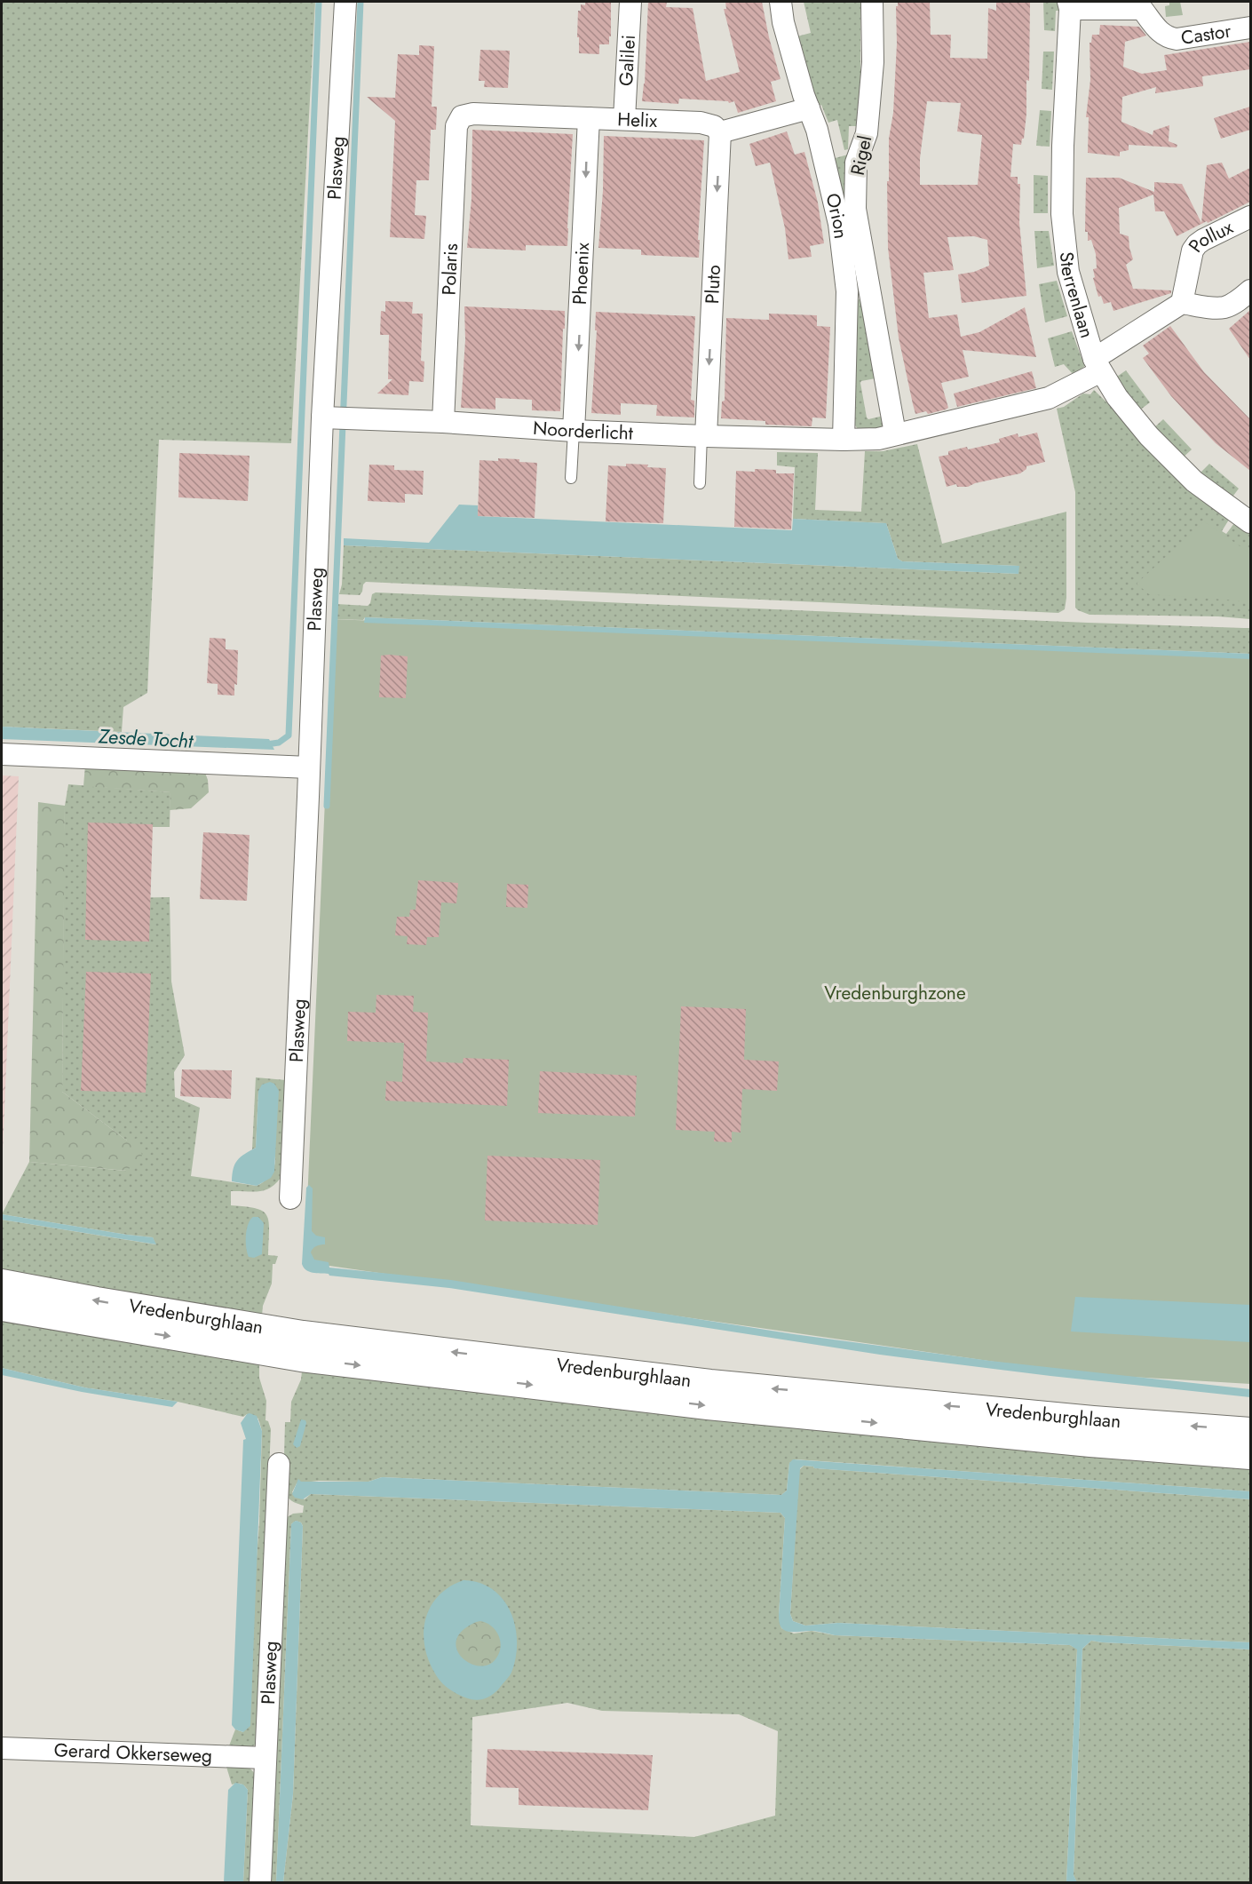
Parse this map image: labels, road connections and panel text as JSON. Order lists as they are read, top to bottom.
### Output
{
  "streets": {
    "street": [
      "Castor",
      "Galilei",
      "Helix",
      "Rigel",
      "Plasweg",
      "Orion",
      "Pollux",
      "Polaris",
      "Phoenix",
      "Pluto",
      "Sterrenlaan",
      "Noorderlicht",
      "Vredenburghlaan",
      "Gerard Okkerseweg"
    ]
  },
  "crossings": [
    ["Castor", "Sterrenlaan"],
    ["Galilei", "Helix"],
    ["Helix", "Polaris"],
    ["Helix", "Phoenix"],
    ["Helix", "Pluto"],
    ["Plasweg", "Noorderlicht"],
    ["Plasweg", "Gerard Okkerseweg"],
    ["Orion", "Noorderlicht"],
    ["Polaris", "Noorderlicht"],
    ["Phoenix", "Noorderlicht"],
    ["Pluto", "Noorderlicht"]
  ],
  "one_way": ["Phoenix", "Pluto"],
  "water": ["Zesde Tocht"],
  "parks": ["Vredenburghzone"]
}
